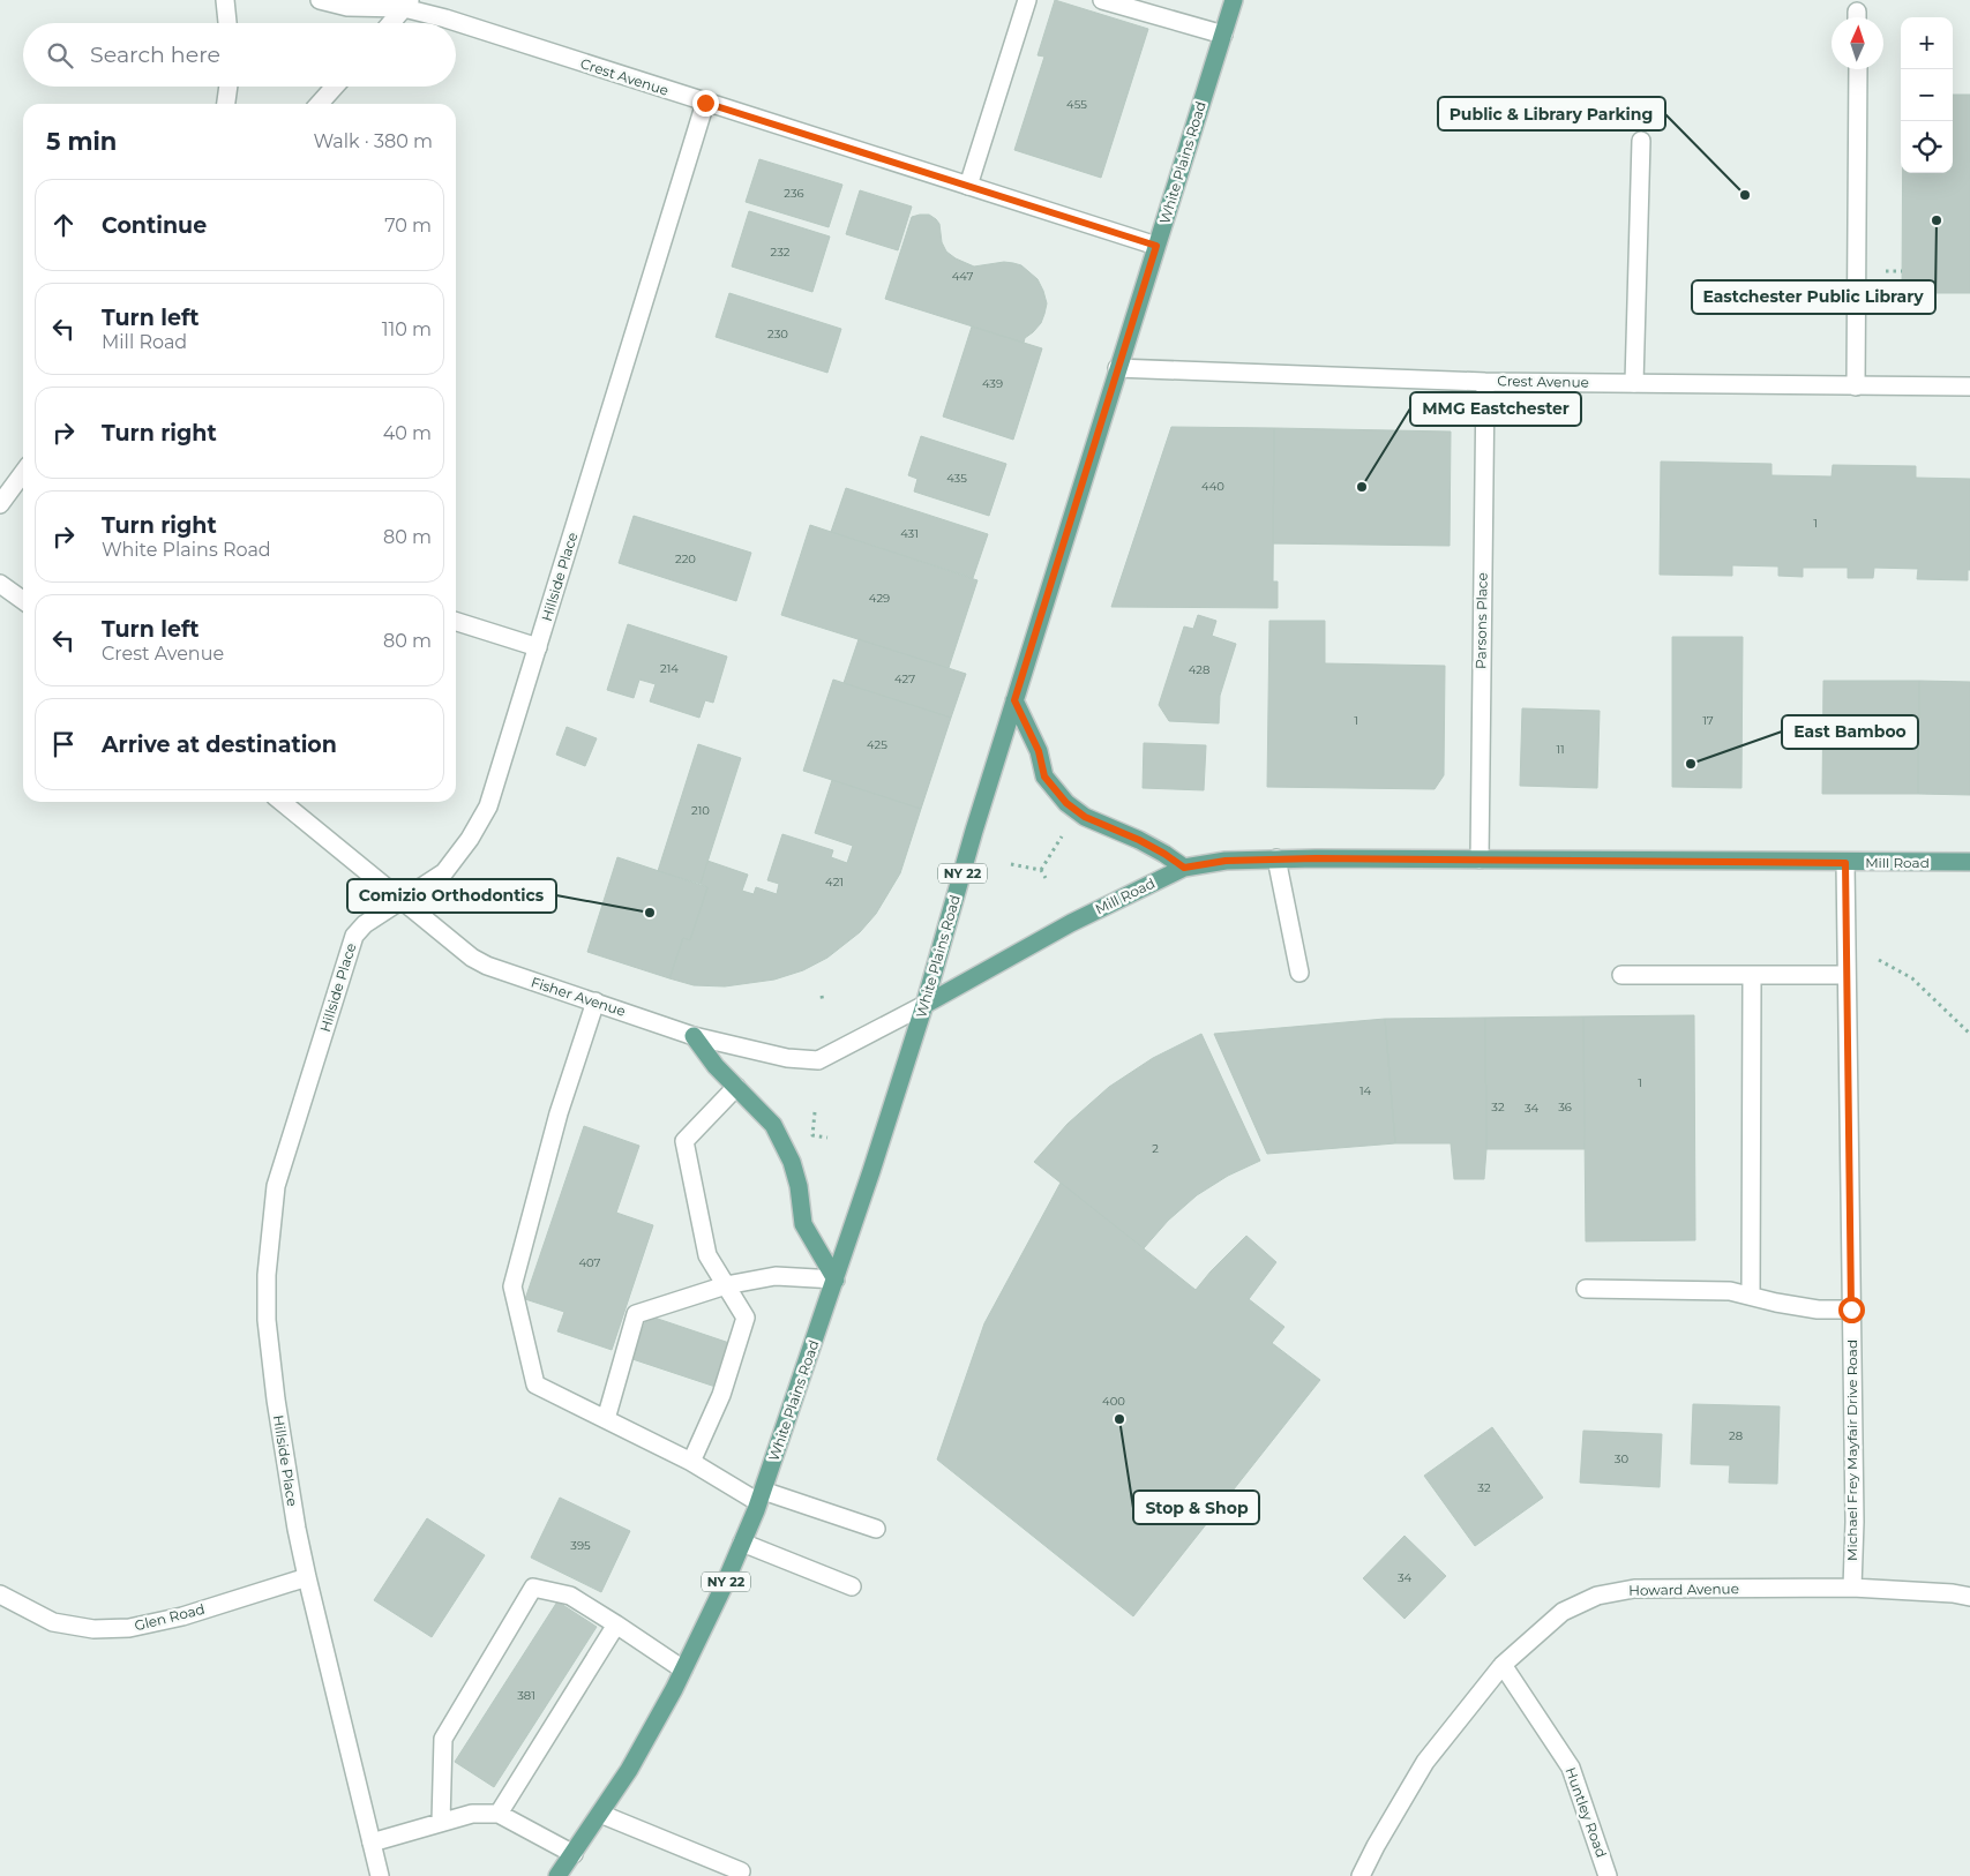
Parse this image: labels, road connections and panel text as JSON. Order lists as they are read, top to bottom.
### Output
{
  "streets": {
    "main road": ["White Plains Road", "Mill Road", "NY 22"],
    "street": [
      "Crest Avenue",
      "Hillside Place",
      "Parsons Place",
      "Fisher Avenue",
      "Michael Frey Mayfair Drive Road",
      "Howard Avenue",
      "Glen Road",
      "Huntley Road"
    ]
  },
  "crossings": [
    ["Crest Avenue", "White Plains Road"],
    ["Crest Avenue", "Hillside Place"],
    ["Crest Avenue", "Parsons Place"],
    ["White Plains Road", "Mill Road"],
    ["White Plains Road", "Fisher Avenue"],
    ["Hillside Place", "Fisher Avenue"],
    ["Hillside Place", "Glen Road"],
    ["Parsons Place", "Mill Road"],
    ["Mill Road", "Fisher Avenue"],
    ["Mill Road", "Michael Frey Mayfair Drive Road"],
    ["Michael Frey Mayfair Drive Road", "Howard Avenue"],
    ["Howard Avenue", "Huntley Road"]
  ],
  "places": [
    "Public & Library Parking",
    "Eastchester Public Library",
    "MMG Eastchester",
    "East Bamboo",
    "Comizio Orthodontics",
    "Stop & Shop"
  ],
  "house_numbers": [
    "455",
    "236",
    "232",
    "447",
    "230",
    "439",
    "435",
    "440",
    "1",
    "431",
    "220",
    "429",
    "214",
    "428",
    "427",
    "1",
    "17",
    "425",
    "11",
    "210",
    "421",
    "1",
    "14",
    "32",
    "36",
    "34",
    "2",
    "407",
    "400",
    "28",
    "30",
    "32",
    "395",
    "34",
    "381"
  ],
  "north": "top",
  "page": {
    "map_buttons": ["+", "−"],
    "search": "Search here",
    "heading": ["5 min", "Walk · 380 m"],
    "list": [
      ["Continue", "70 m"],
      ["Turn left", "Mill Road", "110 m"],
      ["Turn right", "40 m"],
      ["Turn right", "White Plains Road", "80 m"],
      ["Turn left", "Crest Avenue", "80 m"],
      "Arrive at destination"
    ]
  }
}
